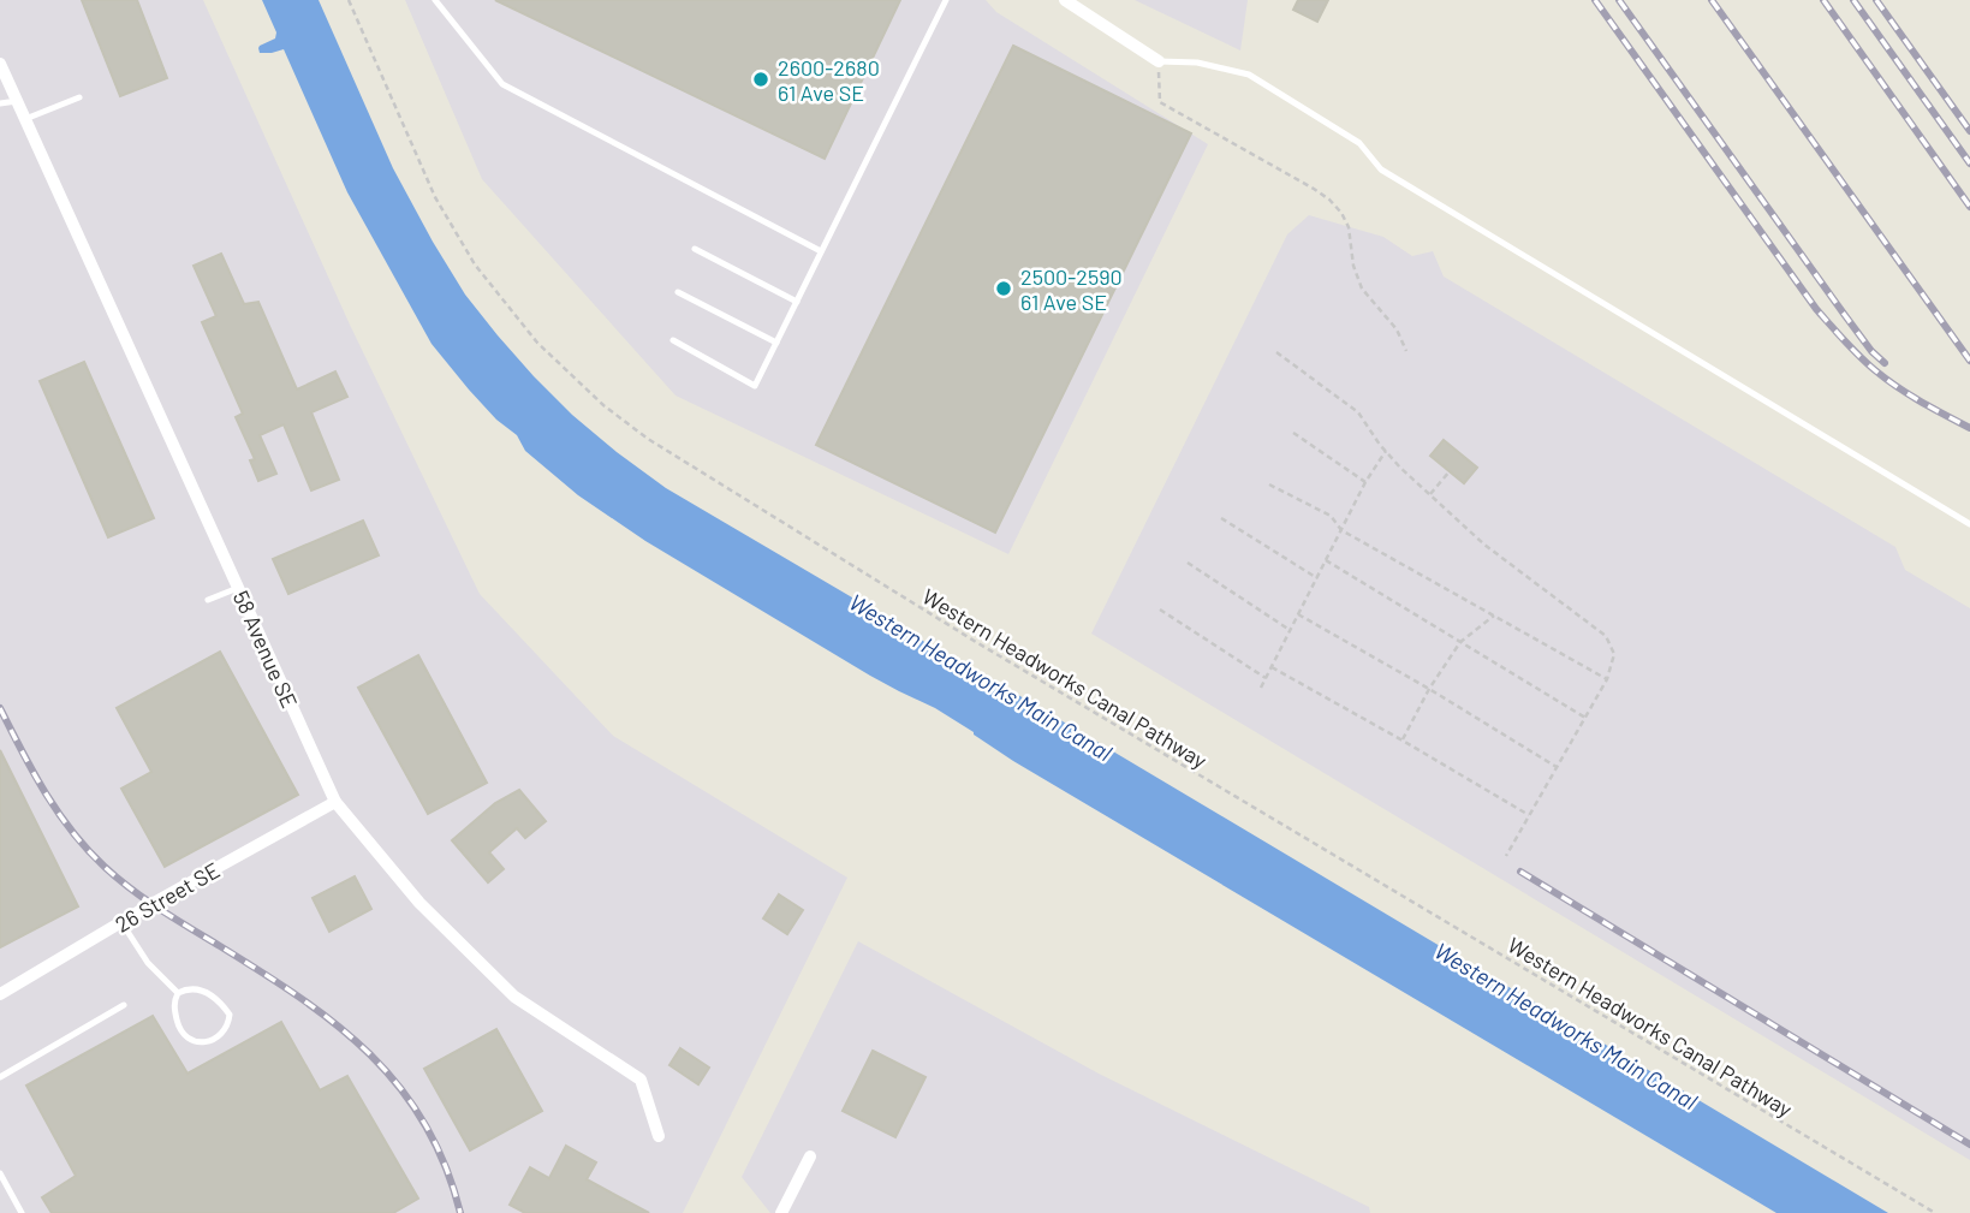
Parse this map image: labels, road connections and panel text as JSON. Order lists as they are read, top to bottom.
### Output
{
  "streets": {
    "street": ["58 Avenue SE", "26 Street SE"],
    "path": ["Western Headworks Canal Pathway"]
  },
  "crossings": [
    ["58 Avenue SE", "26 Street SE"]
  ],
  "water": ["Western Headworks Main Canal"],
  "places": ["2600-2680 61 Ave SE", "2500-2590 61 Ave SE"]
}
